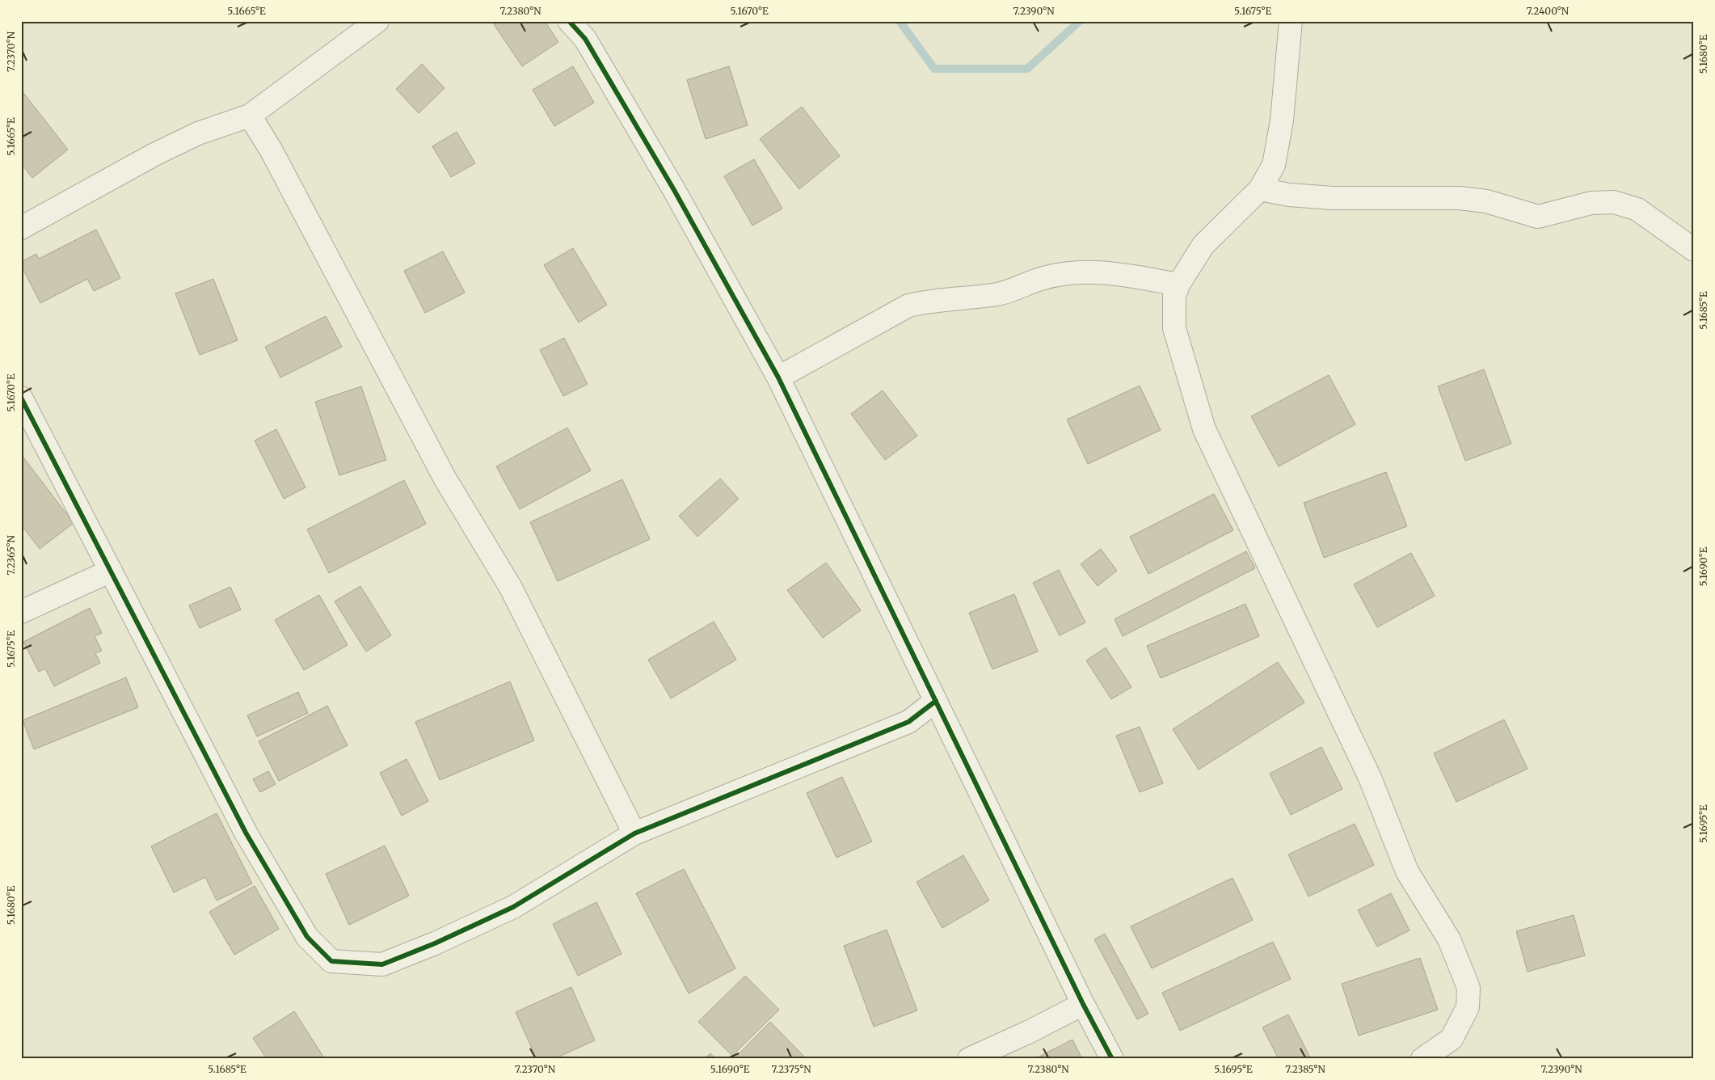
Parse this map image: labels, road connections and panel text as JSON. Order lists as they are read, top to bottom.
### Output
{
  "coordinates": [
    "5.1665°E",
    "7.2380°N",
    "5.1670°E",
    "7.2390°N",
    "5.1675°E",
    "7.2400°N",
    "7.2370°N",
    "5.1680°E",
    "5.1685°E",
    "7.2365°N",
    "5.1690°E",
    "5.1695°E",
    "7.2375°N",
    "7.2385°N"
  ]
}
